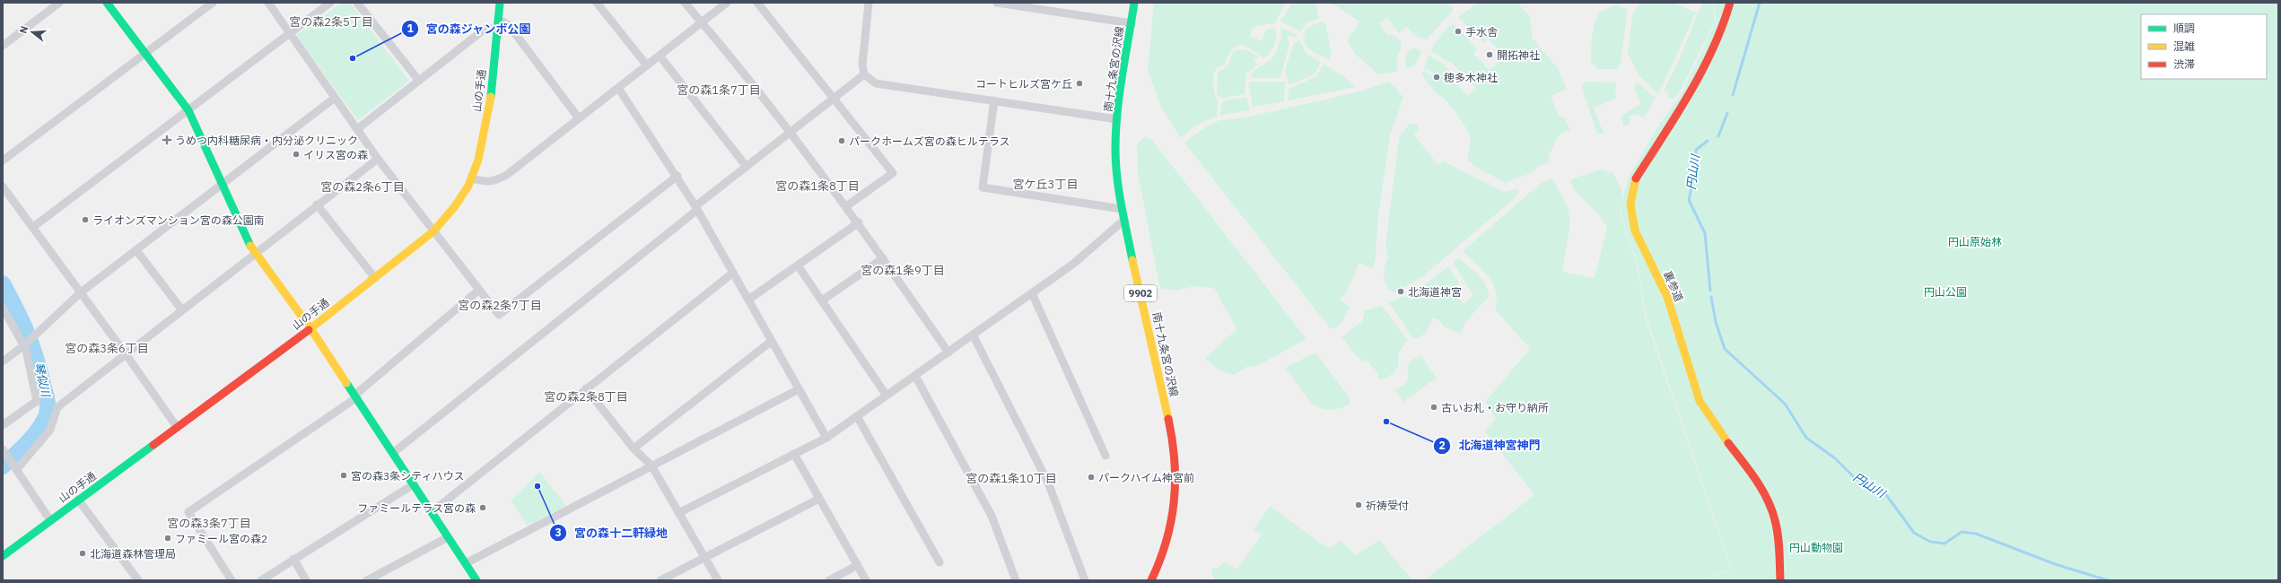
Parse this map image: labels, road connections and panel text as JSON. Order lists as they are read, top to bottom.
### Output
{
  "streets": {
    "main road": [
      "南十九条宮の沢線",
      "山の手通",
      "裏参道",
      "9902"
    ]
  },
  "districts": [
    "宮の森2条5丁目",
    "宮の森1条7丁目",
    "宮ケ丘3丁目",
    "宮の森1条8丁目",
    "宮の森2条6丁目",
    "宮の森1条9丁目",
    "宮の森2条7丁目",
    "宮の森3条6丁目",
    "宮の森2条8丁目",
    "宮の森1条10丁目",
    "宮の森3条7丁目"
  ],
  "water": ["円山川", "琴似川"],
  "parks": ["円山原始林", "円山公園", "円山動物園"],
  "places": {
    "other": [
      "手水舎",
      "開拓神社",
      "宮の森ジャンボ公園",
      "穂多木神社",
      "コートヒルズ宮ケ丘",
      "パークホームズ宮の森ヒルテラス",
      "イリス宮の森",
      "ライオンズマンション宮の森公園南",
      "北海道神宮",
      "古いお札・お守り納所",
      "北海道神宮神門",
      "宮の森3条シティハウス",
      "パークハイム神宮前",
      "宮の森十二軒緑地",
      "祈祷受付",
      "ファミールテラス宮の森",
      "ファミール宮の森2",
      "北海道森林管理局"
    ],
    "health": ["うめつ内科糖尿病・内分泌クリニック"]
  },
  "legend": ["順調", "混雑", "渋滞"],
  "north": "left"
}
